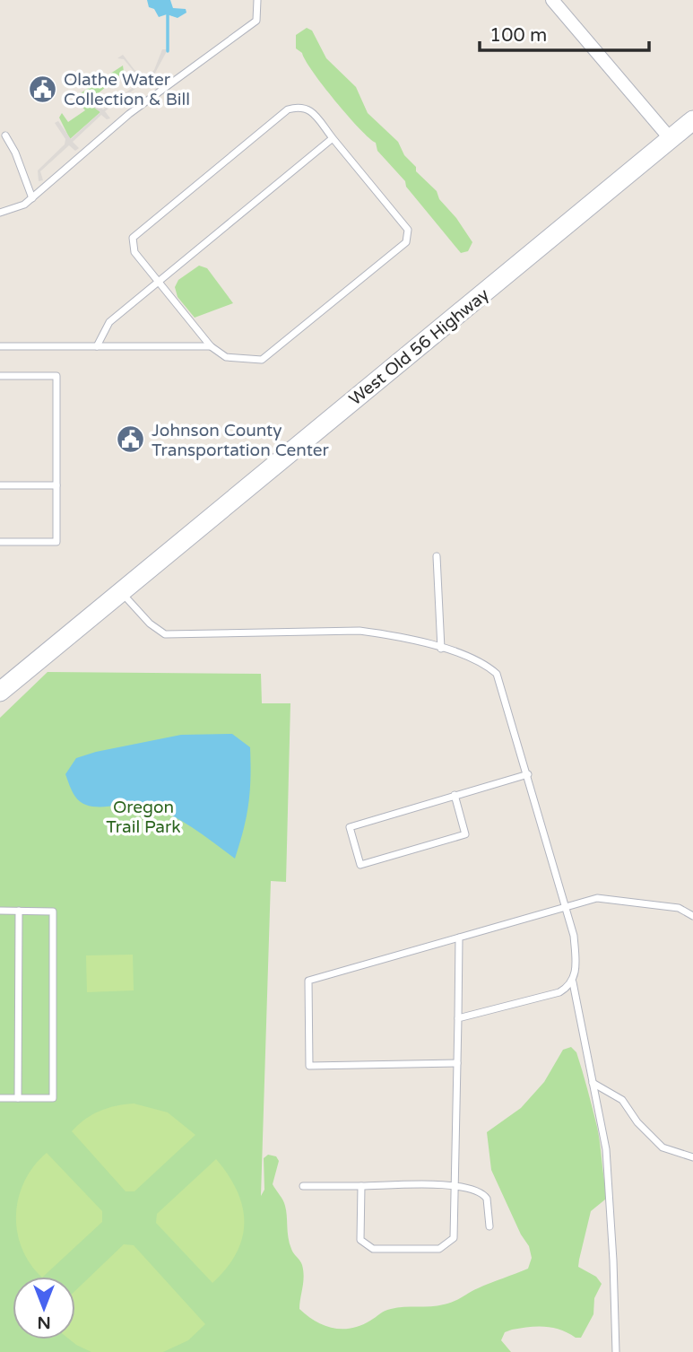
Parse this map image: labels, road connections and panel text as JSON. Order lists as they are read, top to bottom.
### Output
{
  "streets": {
    "main road": ["West Old 56 Highway"]
  },
  "parks": ["Oregon Trail Park"],
  "places": {
    "public building": ["Olathe Water Collection & Bill", "Johnson County Transportation Center"]
  },
  "scale_bar": "100 m",
  "north": "bottom"
}
